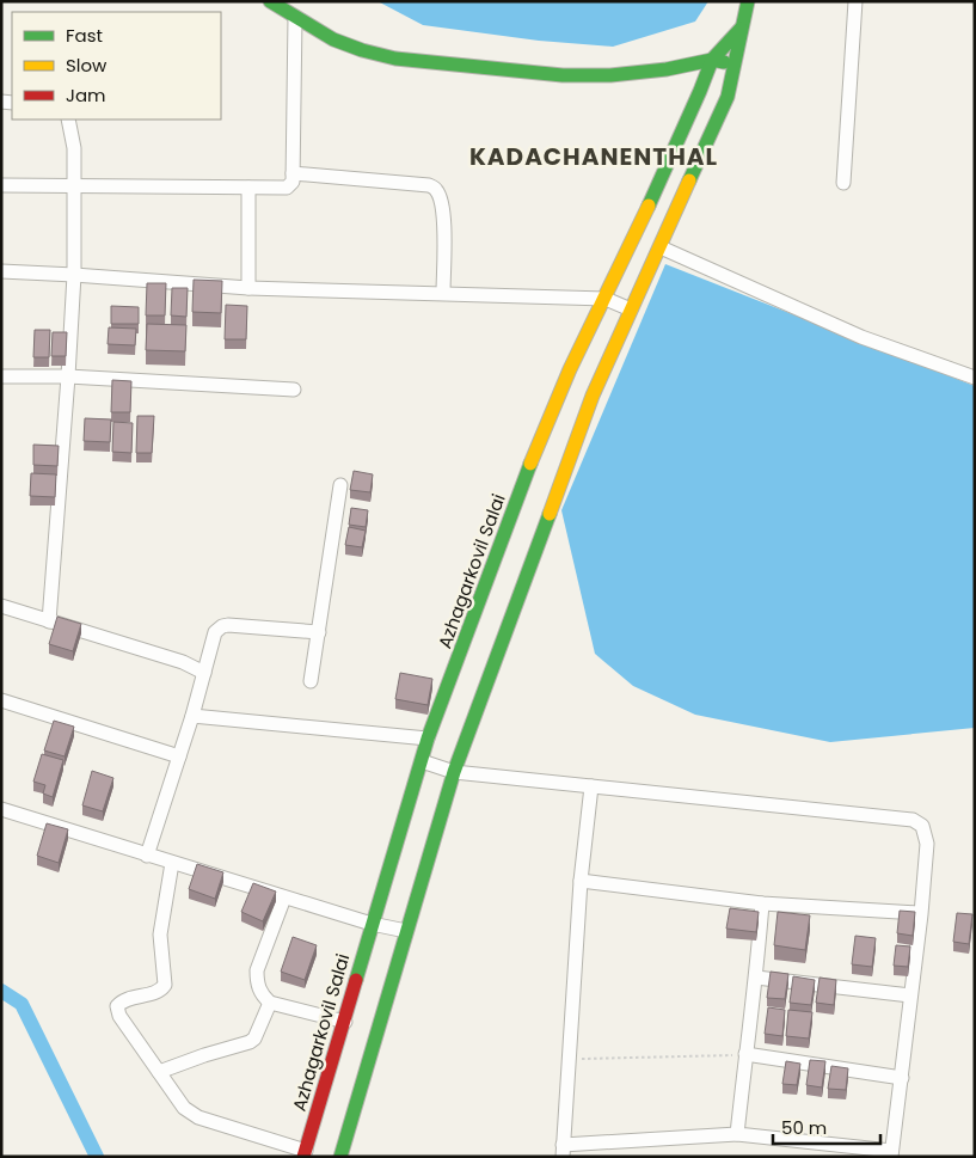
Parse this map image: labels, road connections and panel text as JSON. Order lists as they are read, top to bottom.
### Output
{
  "streets": {
    "main road": ["Azhagarkovil Salai"]
  },
  "districts": ["KADACHANENTHAL"],
  "legend": ["Fast", "Slow", "Jam"],
  "scale_bar": "50 m"
}
